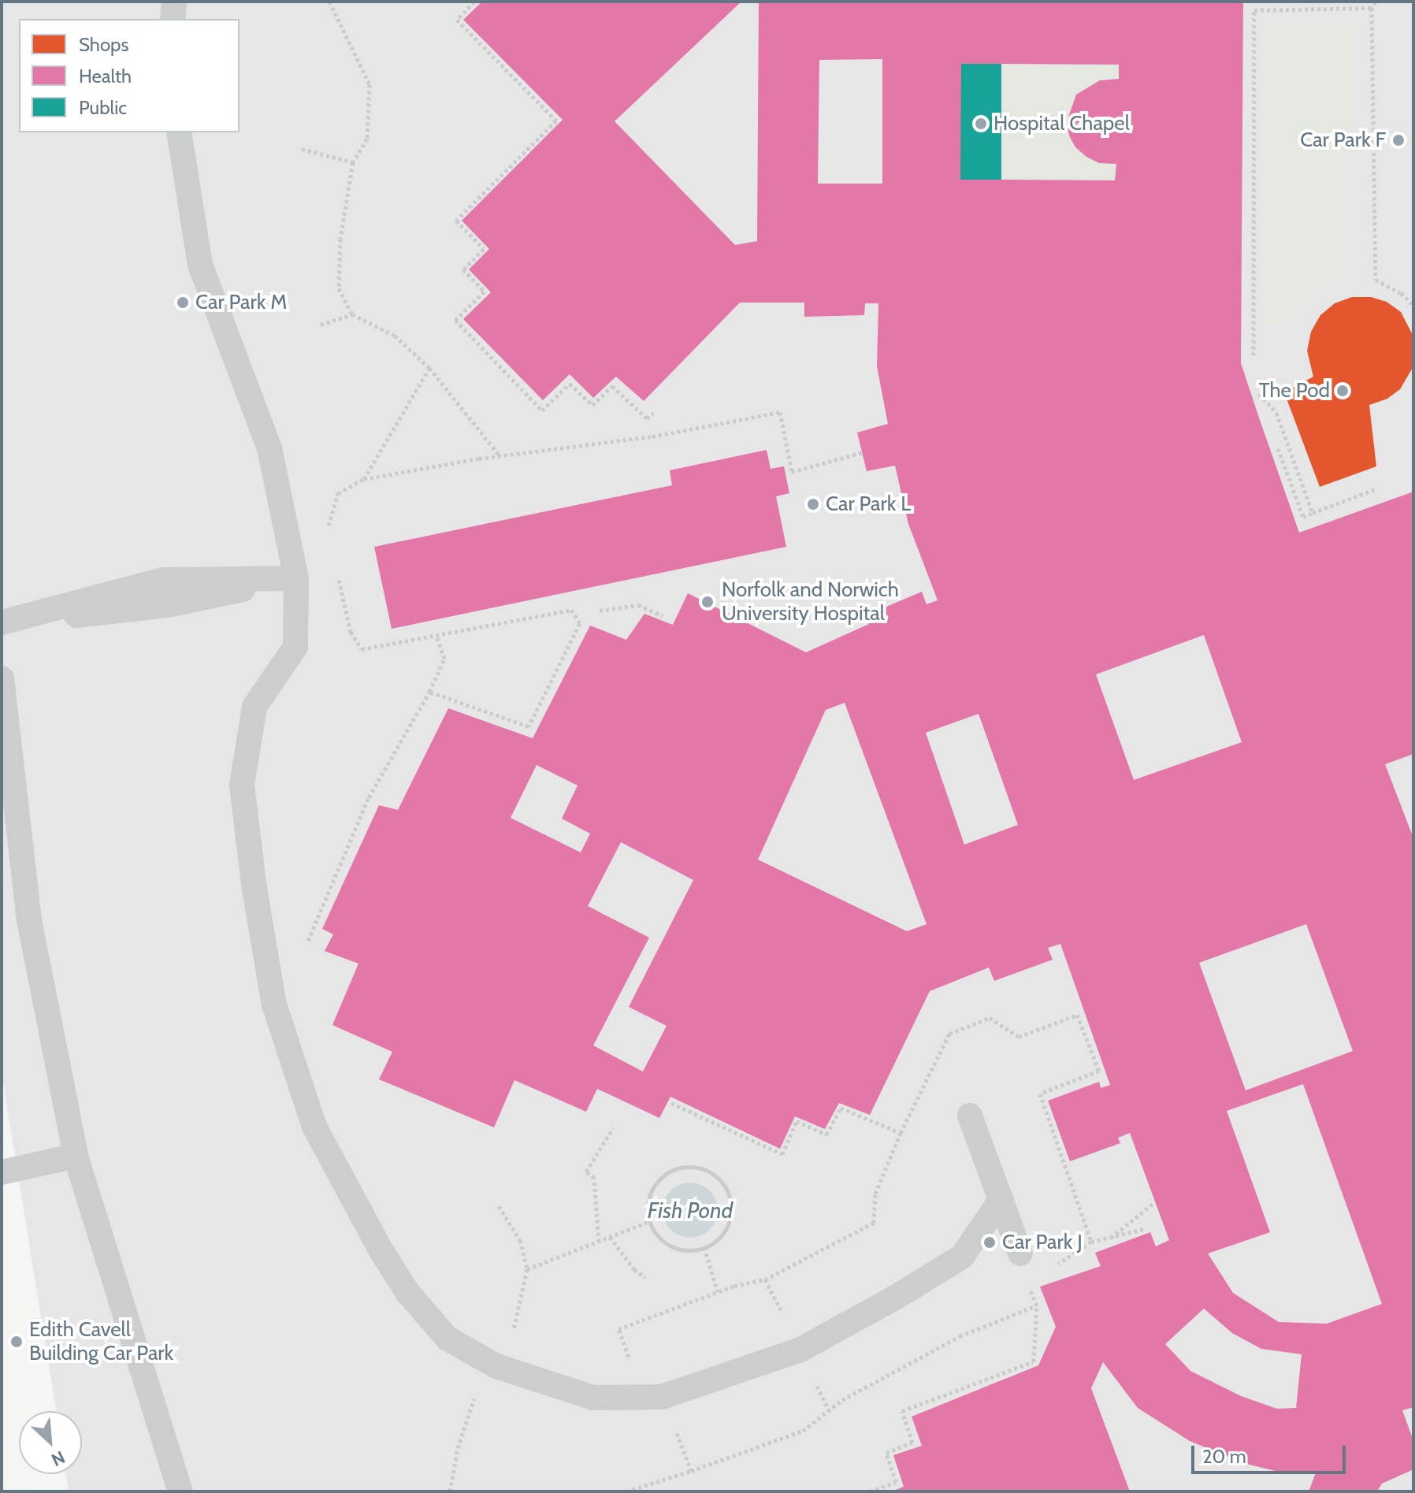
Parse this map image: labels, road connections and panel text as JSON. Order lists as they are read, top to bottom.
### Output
{
  "water": ["Fish Pond"],
  "places": [
    "Hospital Chapel",
    "Car Park F",
    "Car Park M",
    "The Pod",
    "Car Park L",
    "Norfolk and Norwich University Hospital",
    "Car Park J",
    "Edith Cavell Building Car Park"
  ],
  "legend": ["Shops", "Health", "Public"],
  "scale_bar": "20 m",
  "north": "bottom right"
}
